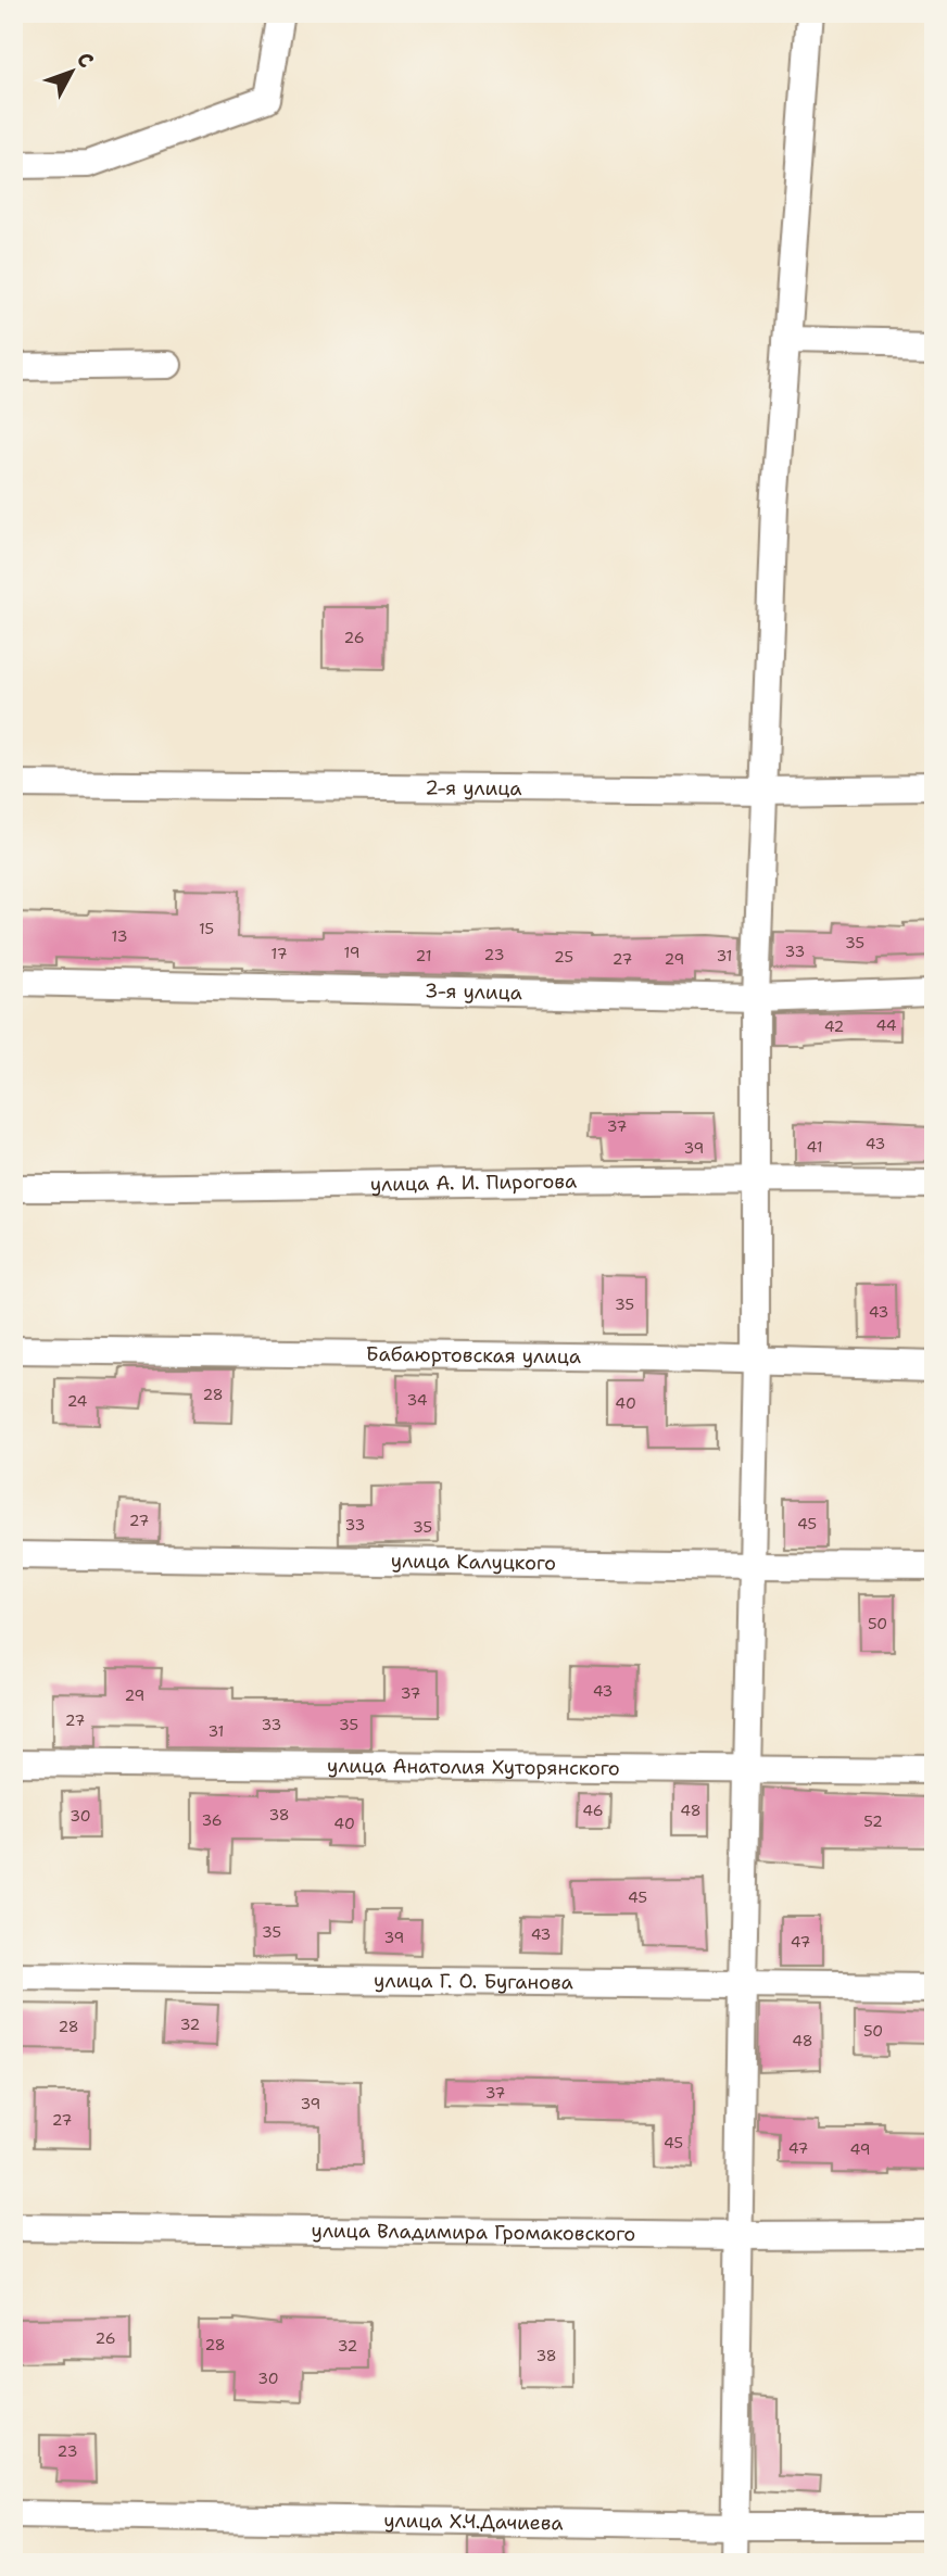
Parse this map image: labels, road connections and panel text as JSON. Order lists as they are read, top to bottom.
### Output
{
  "streets": {
    "street": [
      "2-я улица",
      "3-я улица",
      "улица А. И. Пирогова",
      "Бабаюртовская улица",
      "улица Калуцкого",
      "улица Анатолия Хуторянского",
      "улица Г. О. Буганова",
      "улица Владимира Громаковского",
      "улица Х.Ч.Дачиева"
    ]
  },
  "house_numbers": [
    "26",
    "15",
    "13",
    "35",
    "33",
    "19",
    "17",
    "23",
    "21",
    "31",
    "25",
    "27",
    "29",
    "44",
    "42",
    "37",
    "43",
    "41",
    "39",
    "35",
    "43",
    "28",
    "34",
    "24",
    "40",
    "27",
    "45",
    "33",
    "35",
    "50",
    "43",
    "37",
    "29",
    "27",
    "33",
    "35",
    "31",
    "46",
    "48",
    "38",
    "30",
    "36",
    "52",
    "40",
    "45",
    "35",
    "43",
    "39",
    "47",
    "32",
    "28",
    "50",
    "48",
    "37",
    "39",
    "27",
    "45",
    "47",
    "49",
    "26",
    "28",
    "32",
    "38",
    "30",
    "23"
  ],
  "north": "top right"
}
